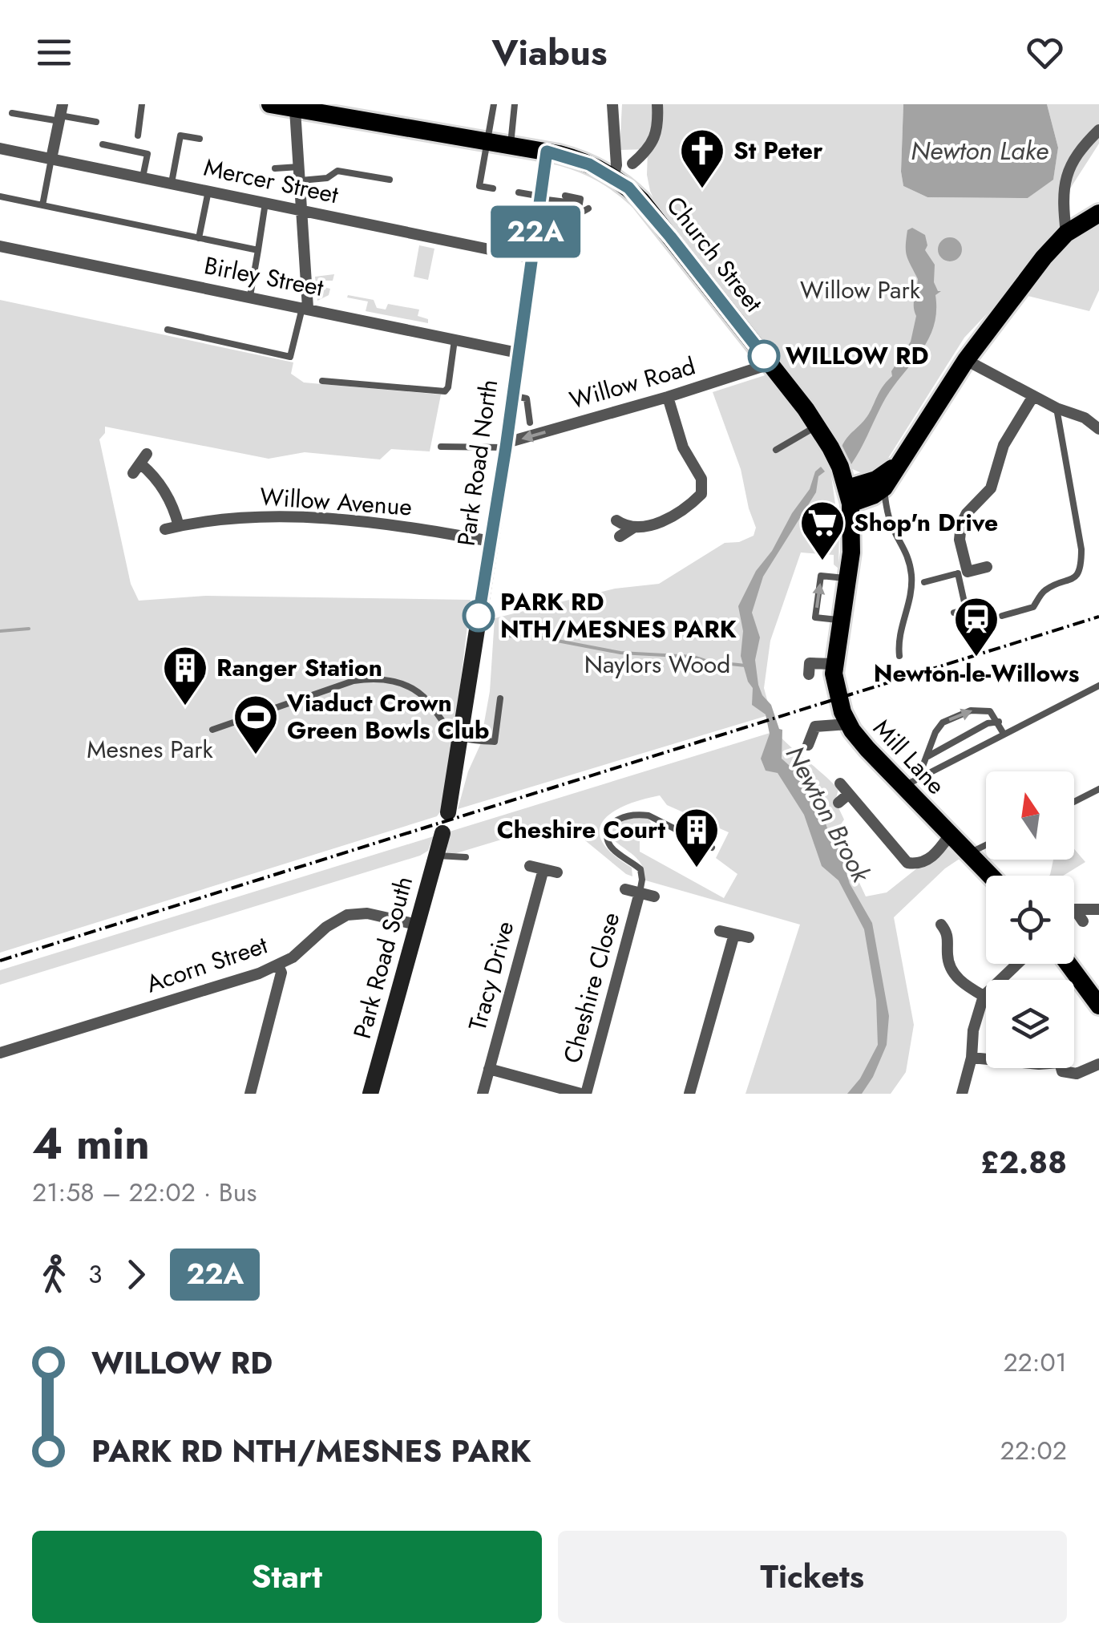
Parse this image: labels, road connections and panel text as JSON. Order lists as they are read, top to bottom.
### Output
{
  "streets": {
    "main road": ["Church Street", "Mill Lane"],
    "street": [
      "Mercer Street",
      "Birley Street",
      "Willow Road",
      "Park Road North",
      "Willow Avenue",
      "Park Road South",
      "Acorn Street",
      "Tracy Drive",
      "Cheshire Close"
    ]
  },
  "crossings": [
    ["Mercer Street", "Park Road North"],
    ["Church Street", "Willow Road"],
    ["Church Street", "Park Road North"],
    ["Church Street", "Mill Lane"],
    ["Birley Street", "Park Road North"],
    ["Willow Road", "Park Road North"],
    ["Park Road North", "Willow Avenue"],
    ["Park Road South", "Acorn Street"]
  ],
  "one_way": ["Willow Road"],
  "water": ["Newton Lake", "Newton Brook"],
  "parks": ["Willow Park", "Naylors Wood", "Mesnes Park"],
  "places": {
    "church": ["St Peter"],
    "other": ["WILLOW RD", "PARK RD NTH/MESNES PARK"],
    "supermarket": ["Shop'n Drive"],
    "station": ["Newton-le-Willows"],
    "building": ["Ranger Station", "Cheshire Court"],
    "sports": ["Viaduct Crown Green Bowls Club"]
  },
  "lines": ["bus line 22A"],
  "north": "top",
  "page": {
    "header": "Viabus",
    "on_map": "22A",
    "heading": ["4 min", "21:58 – 22:02 · Bus", "£2.88"],
    "legs": ["3", "22A"],
    "list": [
      {
        "name": "WILLOW RD",
        "value": "22:01"
      },
      {
        "name": "PARK RD NTH/MESNES PARK",
        "value": "22:02"
      }
    ],
    "buttons": ["Start", "Tickets"]
  }
}
